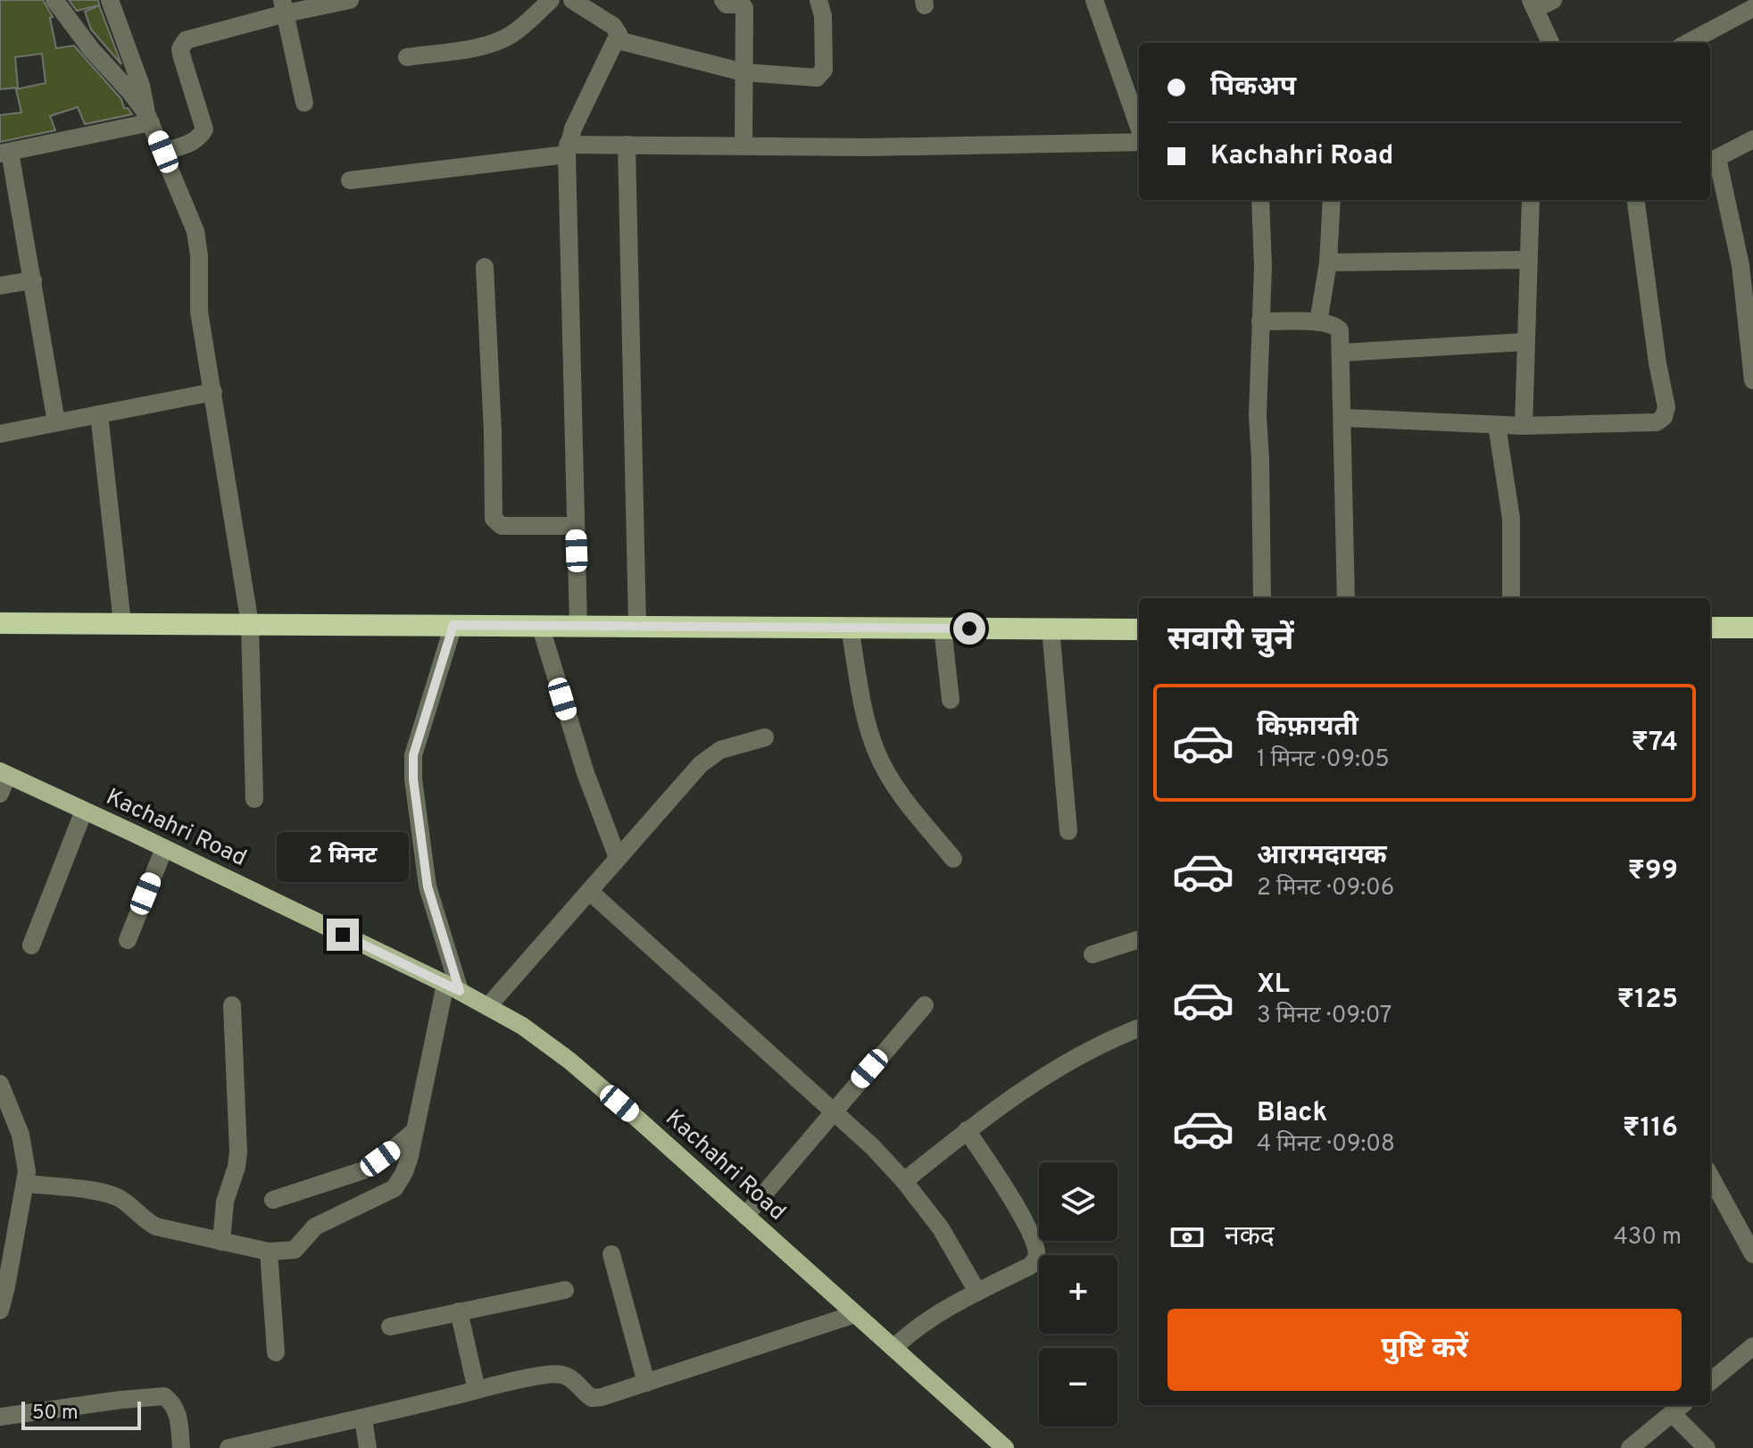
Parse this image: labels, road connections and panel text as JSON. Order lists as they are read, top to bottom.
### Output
{
  "streets": {
    "main road": ["Kachahri Road"]
  },
  "scale_bar": "50 m",
  "page": {
    "banner": ["पिकअप", "Kachahri Road"],
    "heading": "सवारी चुनें",
    "list": [
      {
        "name": "किफ़ायती",
        "note": "1 मिनट · 09:05",
        "value": "₹74"
      },
      {
        "name": "आरामदायक",
        "note": "2 मिनट · 09:06",
        "value": "₹99"
      },
      {
        "name": "XL",
        "note": "3 मिनट · 09:07",
        "value": "₹125"
      },
      {
        "name": "Black",
        "note": "4 मिनट · 09:08",
        "value": "₹116"
      }
    ],
    "bubble": "2 मिनट",
    "map_buttons": ["+", "−"],
    "pay": ["नकद", "430 m"],
    "buttons": "पुष्टि करें",
    "scale": "50 m"
  }
}
